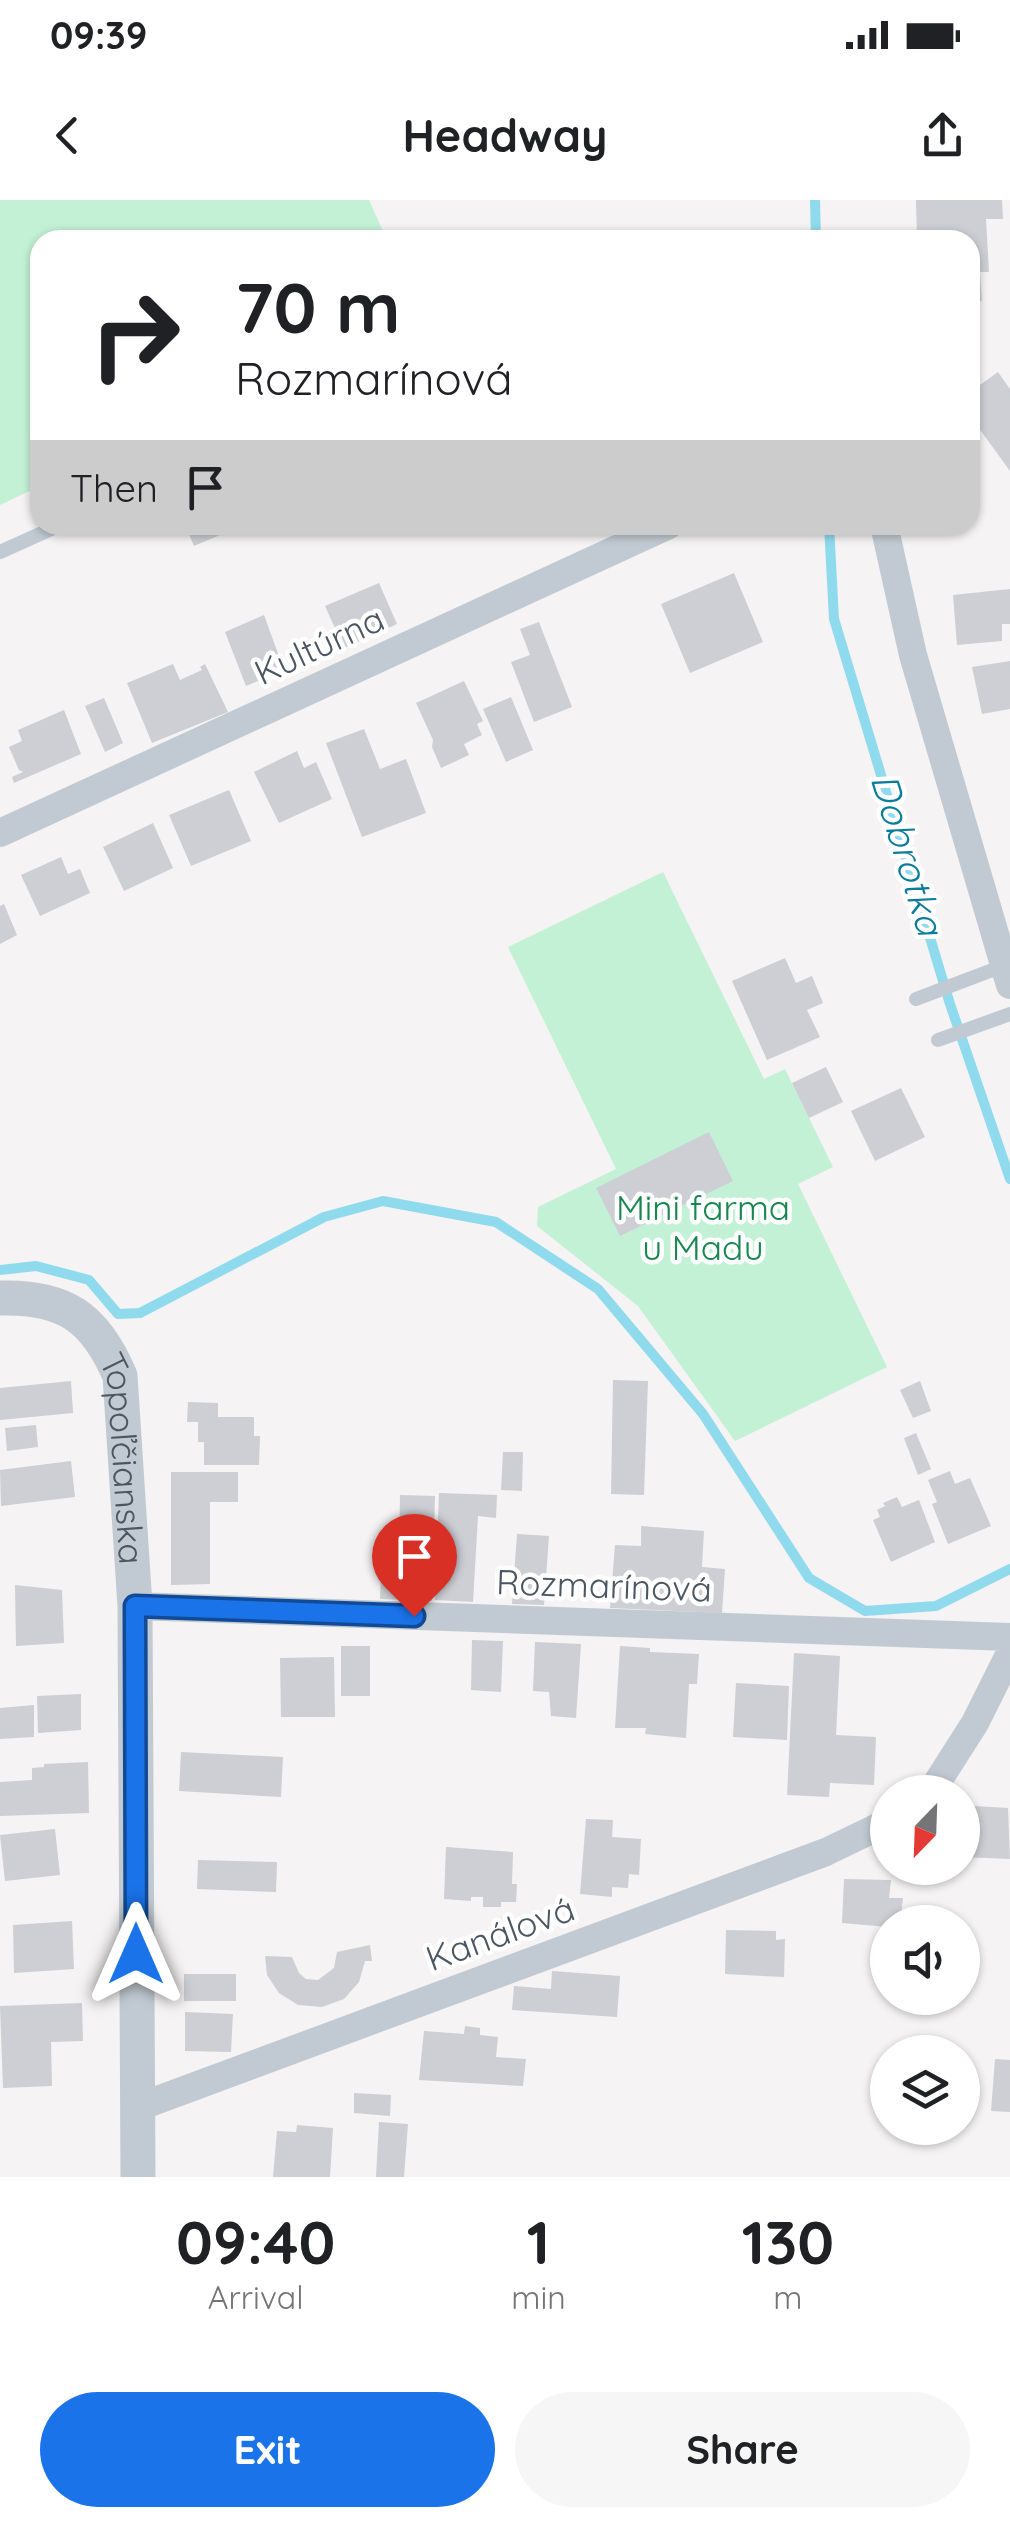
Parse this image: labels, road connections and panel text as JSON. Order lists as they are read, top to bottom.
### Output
{
  "streets": {
    "street": [
      "Kultúrna",
      "Topoľčianska",
      "Rozmarínová",
      "Kanálová"
    ]
  },
  "crossings": [
    ["Topoľčianska", "Rozmarínová"],
    ["Topoľčianska", "Kanálová"]
  ],
  "water": ["Dobrotka"],
  "parks": ["Mini farma u Madu"],
  "north": "bottom left",
  "page": {
    "status": "09:39",
    "header": "Headway",
    "turn": ["70 m", "Rozmarínová"],
    "then": "Then",
    "eta": [
      "09:40",
      "Arrival",
      "1",
      "min",
      "130",
      "m"
    ],
    "buttons": ["Exit", "Share"]
  }
}
